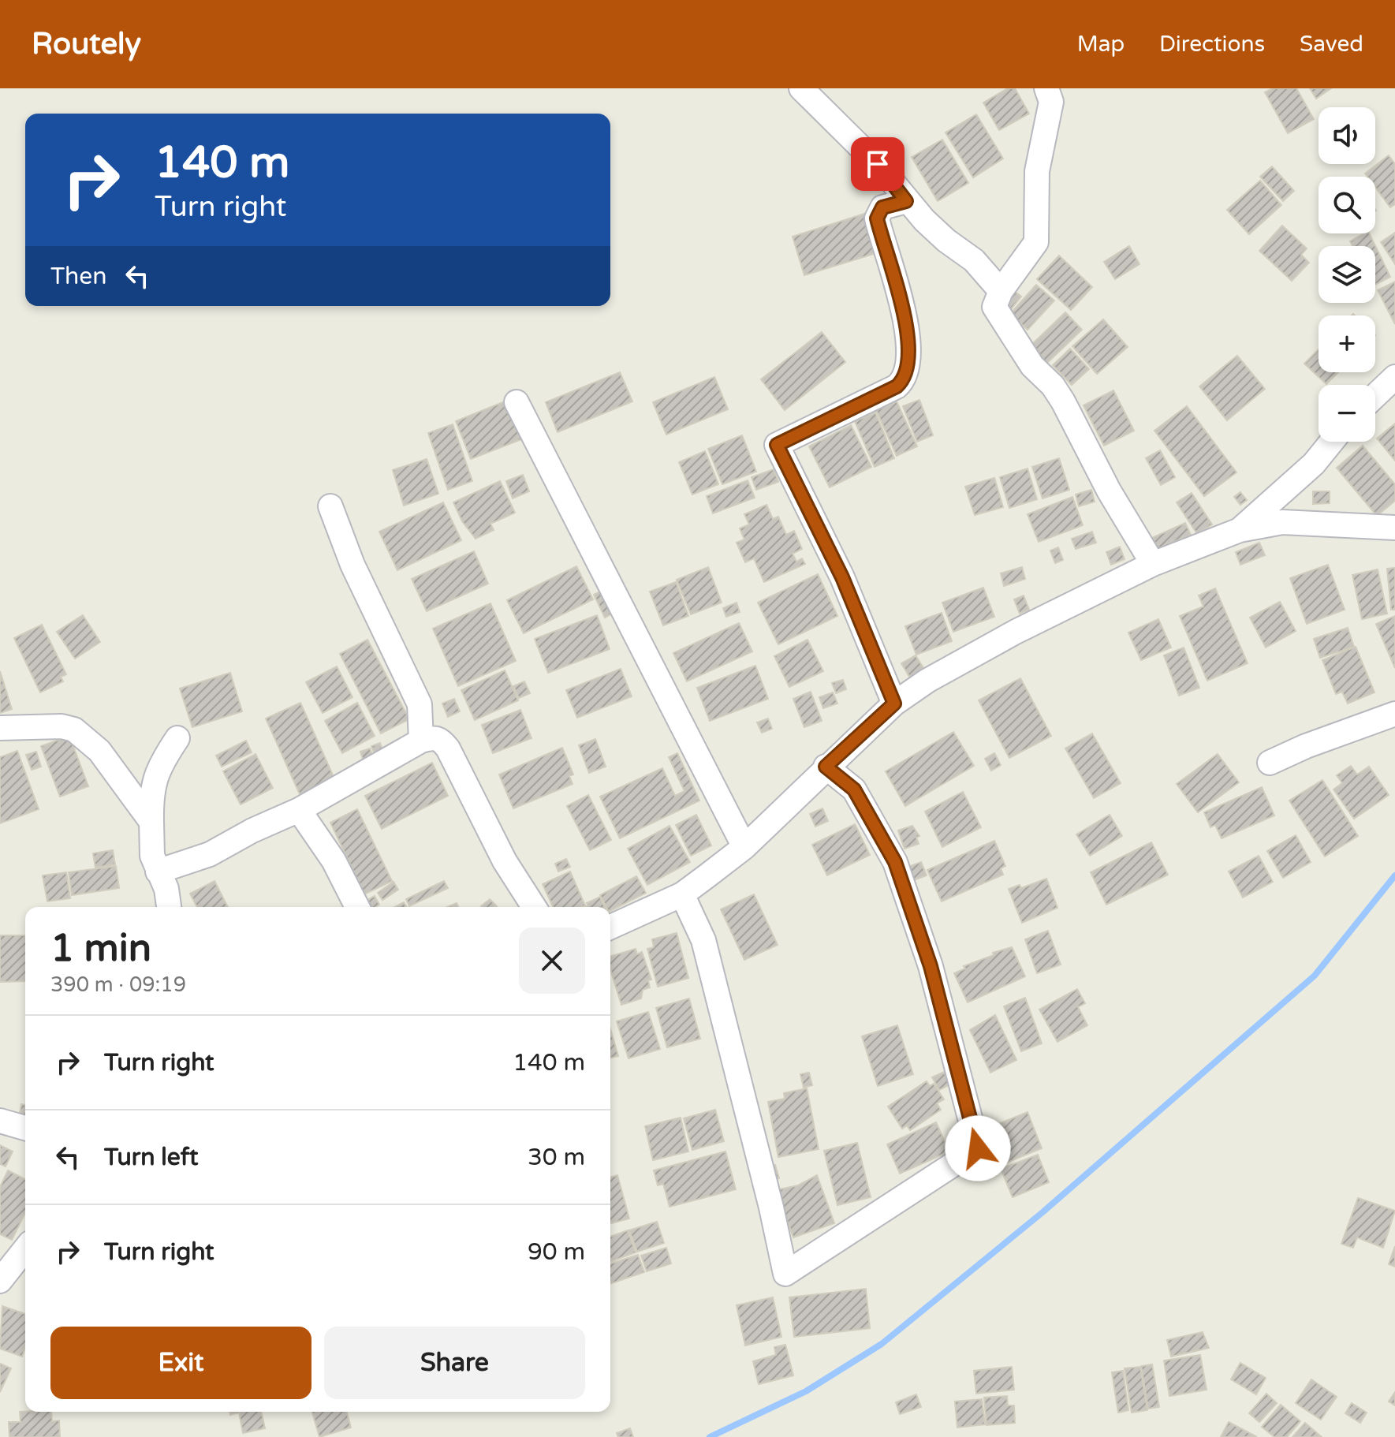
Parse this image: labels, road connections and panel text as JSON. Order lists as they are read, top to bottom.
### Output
{
  "page": {
    "header": "Routely",
    "nav": ["Map", "Directions", "Saved"],
    "map_buttons": ["+", "−"],
    "turn": ["140 m", "Turn right"],
    "then": "Then",
    "heading": ["1 min", "390 m · 09:19"],
    "list": [
      {
        "name": "Turn right",
        "value": "140 m"
      },
      {
        "name": "Turn left",
        "value": "30 m"
      },
      {
        "name": "Turn right",
        "value": "90 m"
      }
    ],
    "buttons": ["Exit", "Share"]
  }
}
